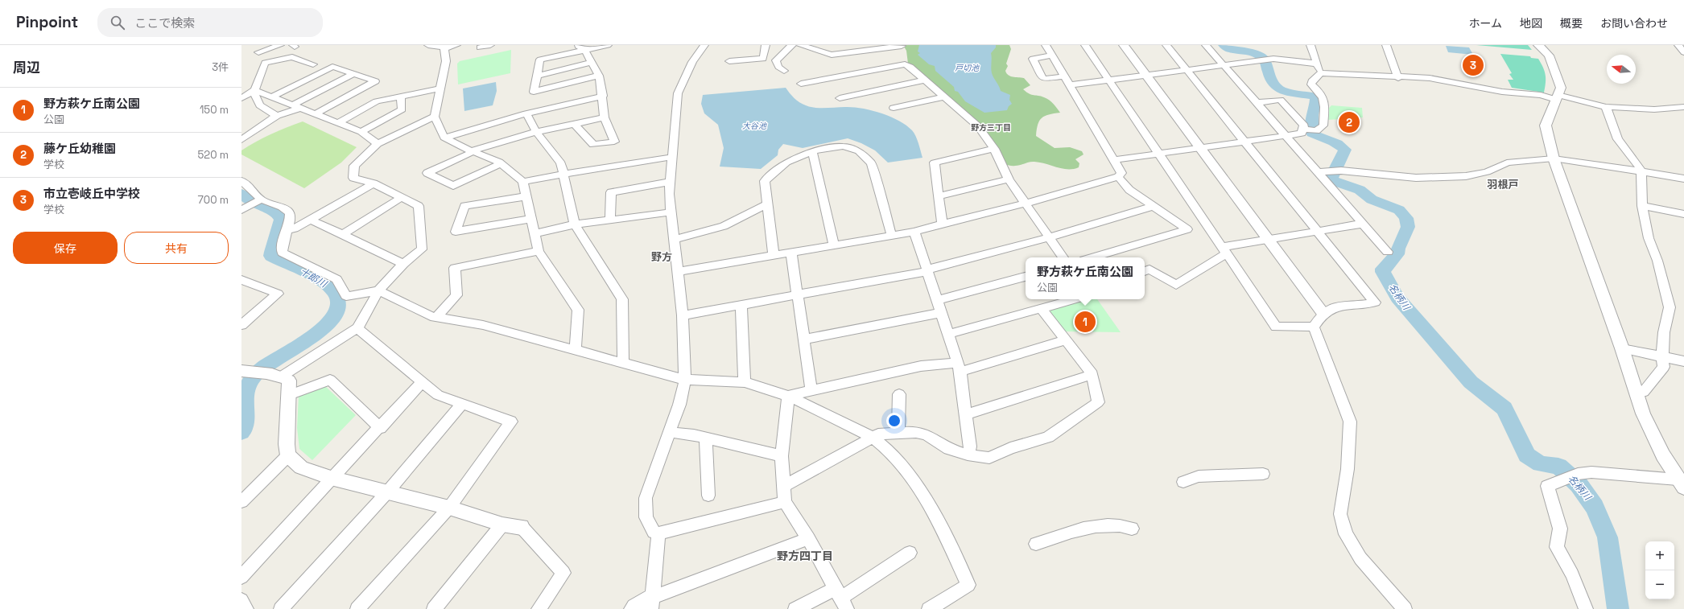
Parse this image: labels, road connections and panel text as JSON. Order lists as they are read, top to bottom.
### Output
{
  "districts": [
    "野方三丁目",
    "羽根戸",
    "野方",
    "野方四丁目"
  ],
  "water": [
    "戸切池",
    "大谷池",
    "十郎川",
    "名柄川"
  ],
  "north": "left",
  "page": {
    "header": "Pinpoint",
    "search": "ここで検索",
    "nav": [
      "ホーム",
      "地図",
      "概要",
      "お問い合わせ"
    ],
    "heading": ["周辺", "3件"],
    "pins": ["3", "2", "1"],
    "list": [
      {
        "mark": "1",
        "name": "野方萩ケ丘南公園",
        "note": "公園",
        "value": "150 m"
      },
      {
        "mark": "2",
        "name": "藤ケ丘幼稚園",
        "note": "学校",
        "value": "520 m"
      },
      {
        "mark": "3",
        "name": "市立壱岐丘中学校",
        "note": "学校",
        "value": "700 m"
      }
    ],
    "buttons": ["保存", "共有"],
    "popup": ["野方萩ケ丘南公園", "公園"],
    "map_buttons": ["+", "−"]
  }
}
